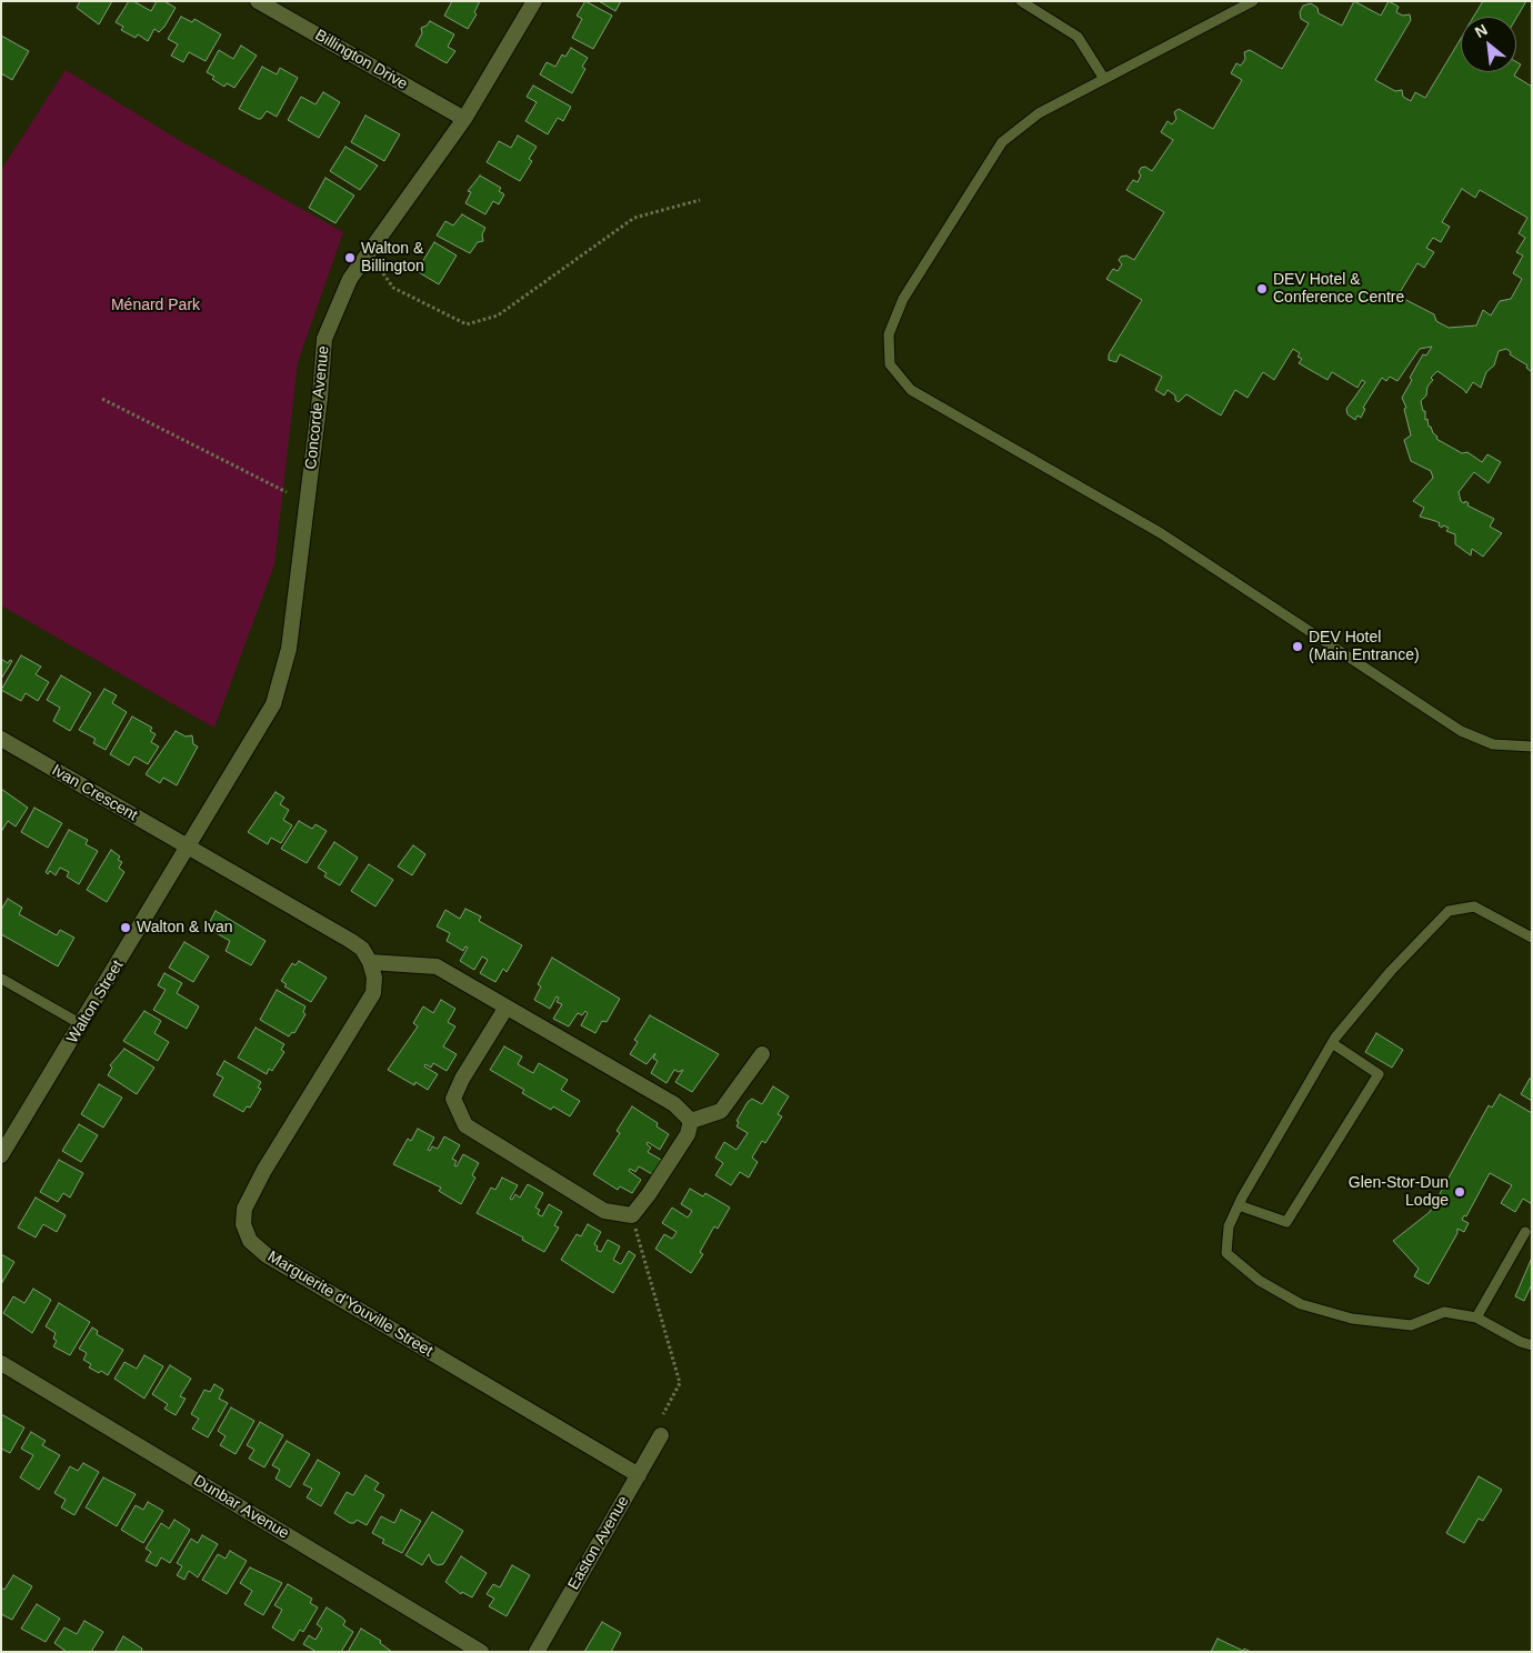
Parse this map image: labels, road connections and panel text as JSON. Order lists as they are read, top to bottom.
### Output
{
  "streets": {
    "street": [
      "Billington Drive",
      "Concorde Avenue",
      "Ivan Crescent",
      "Walton Street",
      "Marguerite d'Youville Street",
      "Dunbar Avenue",
      "Easton Avenue"
    ]
  },
  "crossings": [
    ["Billington Drive", "Concorde Avenue"],
    ["Concorde Avenue", "Ivan Crescent"],
    ["Concorde Avenue", "Walton Street"],
    ["Ivan Crescent", "Walton Street"],
    ["Marguerite d'Youville Street", "Easton Avenue"]
  ],
  "parks": ["Ménard Park"],
  "places": [
    "Walton & Billington",
    "DEV Hotel & Conference Centre",
    "DEV Hotel (Main Entrance)",
    "Walton & Ivan",
    "Glen-Stor-Dun Lodge"
  ],
  "north": "top left"
}
